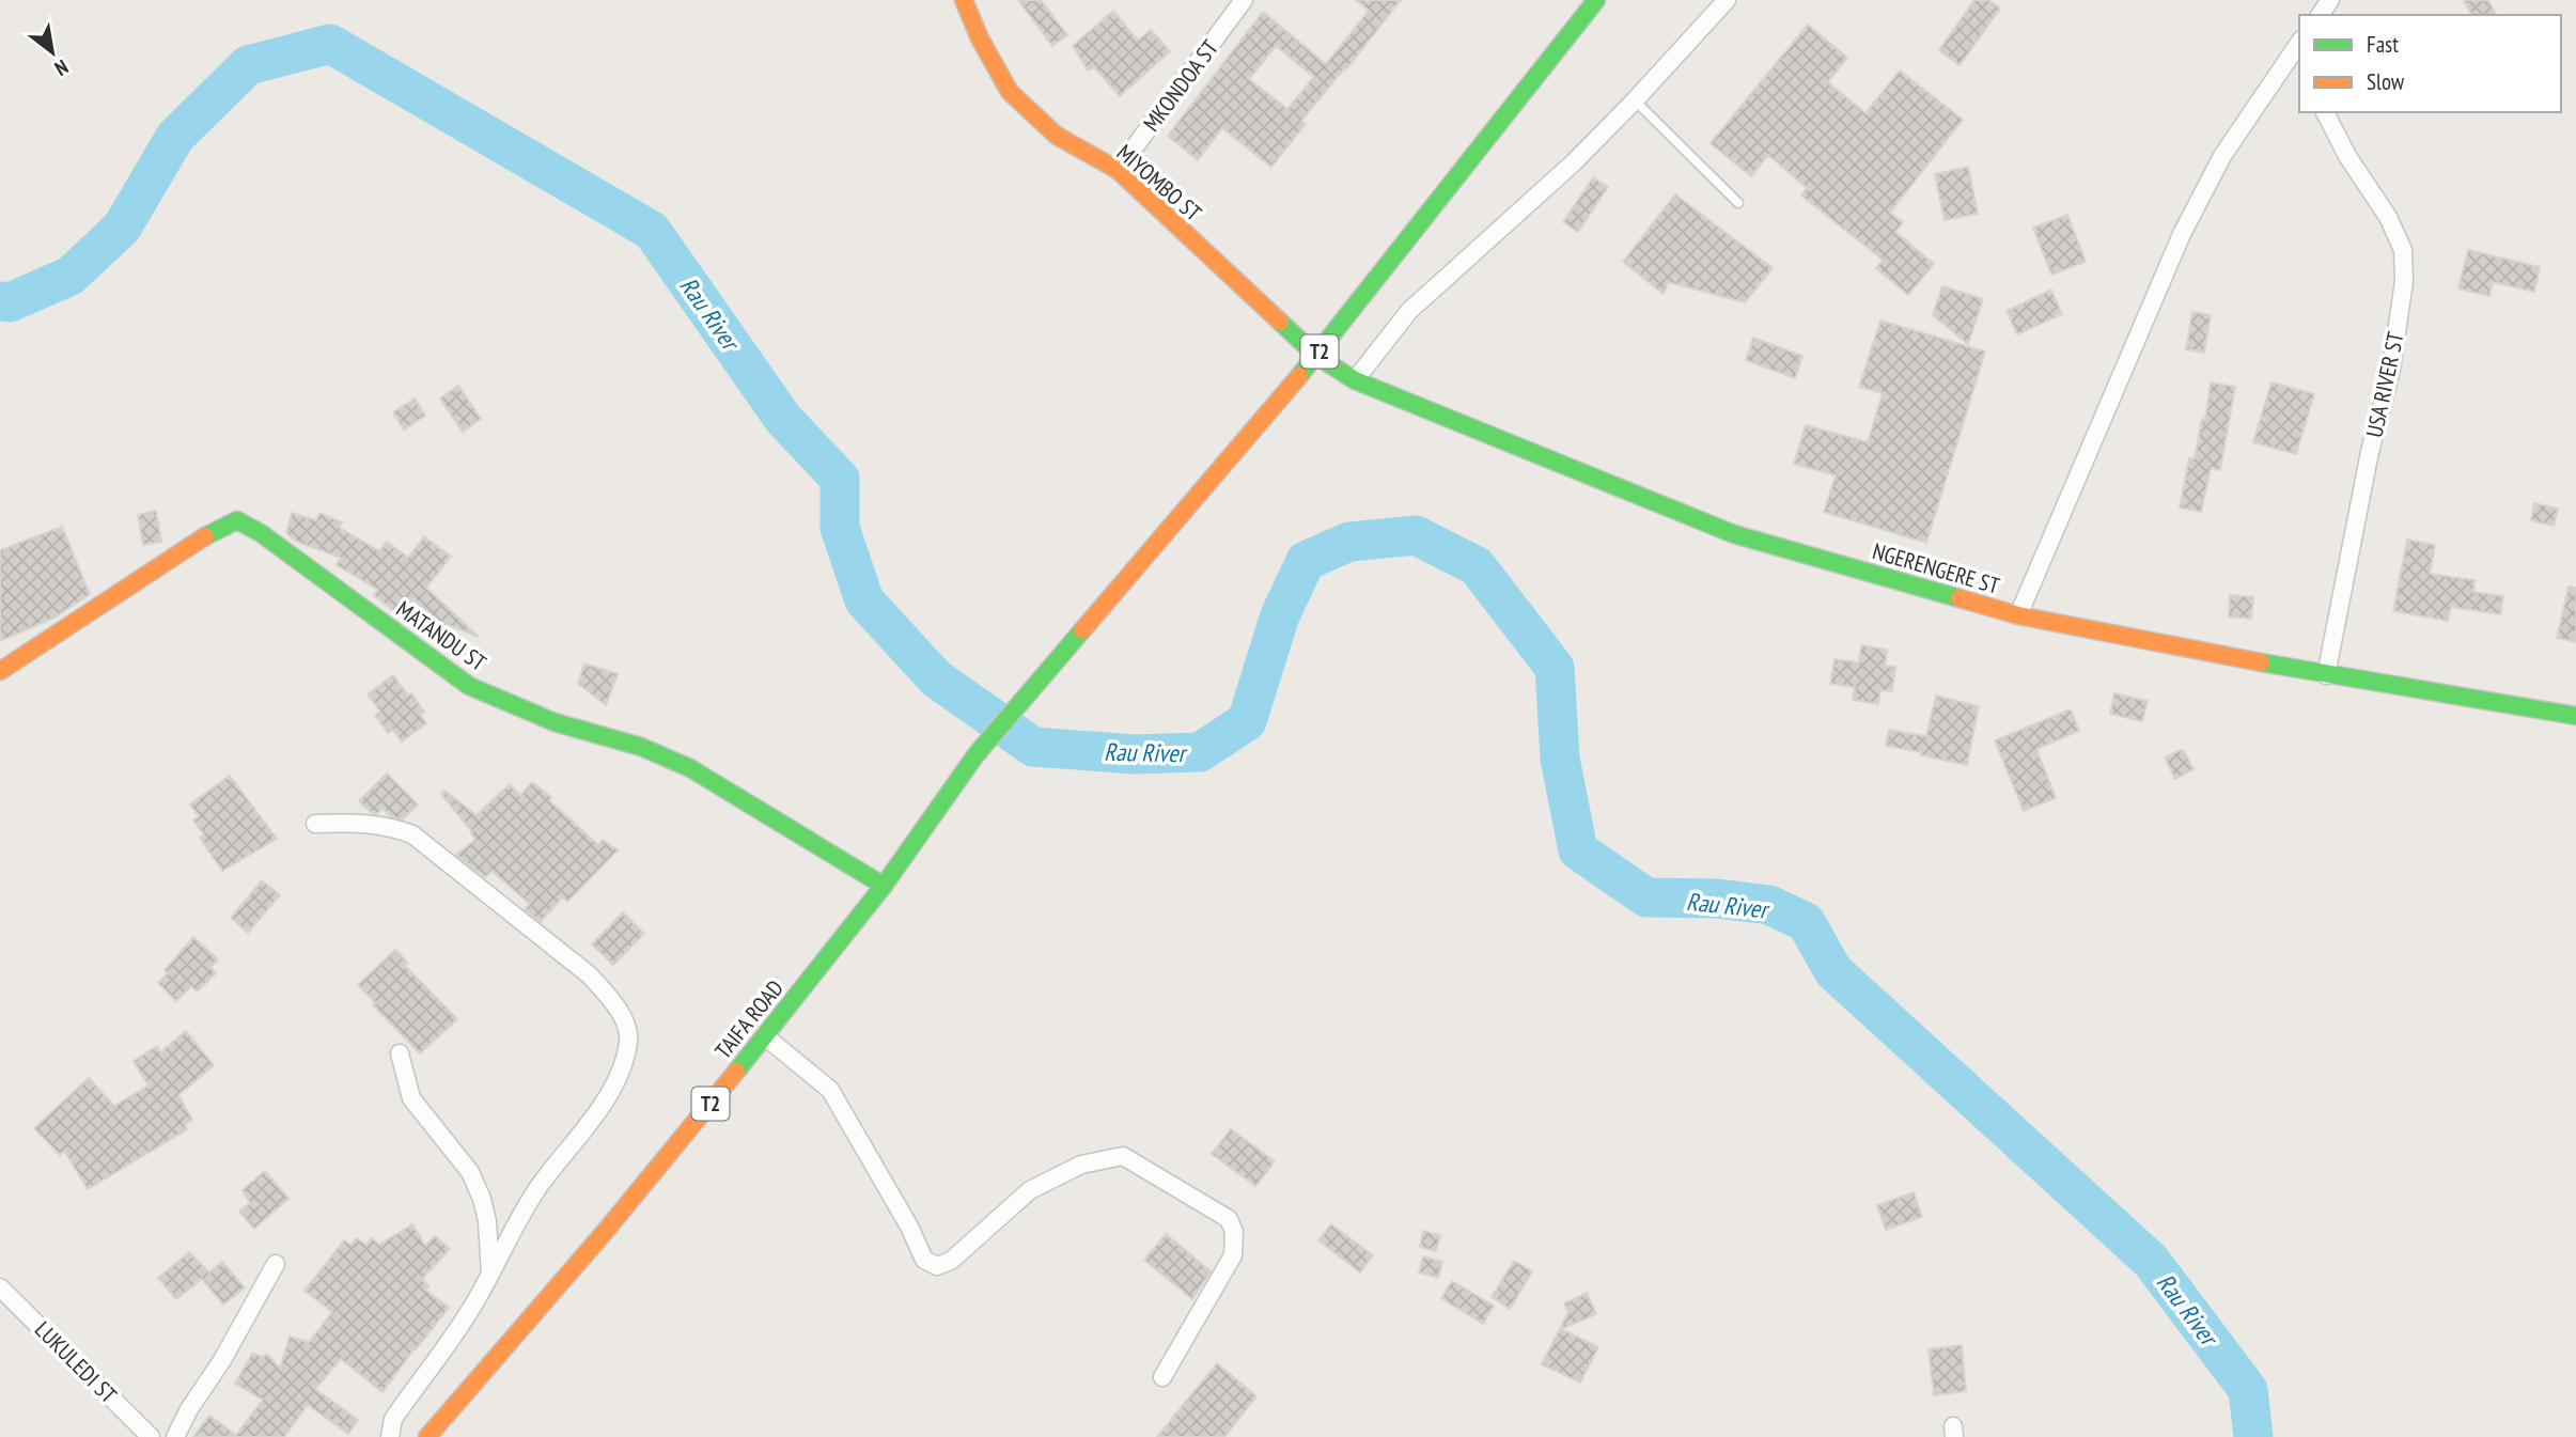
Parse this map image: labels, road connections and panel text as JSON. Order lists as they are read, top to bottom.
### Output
{
  "streets": {
    "main road": [
      "MIYOMBO ST",
      "T2",
      "NGERENGERE ST",
      "MATANDU ST",
      "TAIFA ROAD"
    ],
    "street": ["MKONDOA ST", "USA RIVER ST", "LUKULEDI ST"]
  },
  "crossings": [
    ["MKONDOA ST", "MIYOMBO ST"],
    ["MIYOMBO ST", "T2"],
    ["MIYOMBO ST", "NGERENGERE ST"],
    ["MIYOMBO ST", "TAIFA ROAD"],
    ["T2", "NGERENGERE ST"],
    ["T2", "TAIFA ROAD"],
    ["USA RIVER ST", "NGERENGERE ST"],
    ["NGERENGERE ST", "TAIFA ROAD"],
    ["MATANDU ST", "TAIFA ROAD"]
  ],
  "water": ["Rau River"],
  "legend": ["Fast", "Slow"],
  "north": "bottom right"
}
